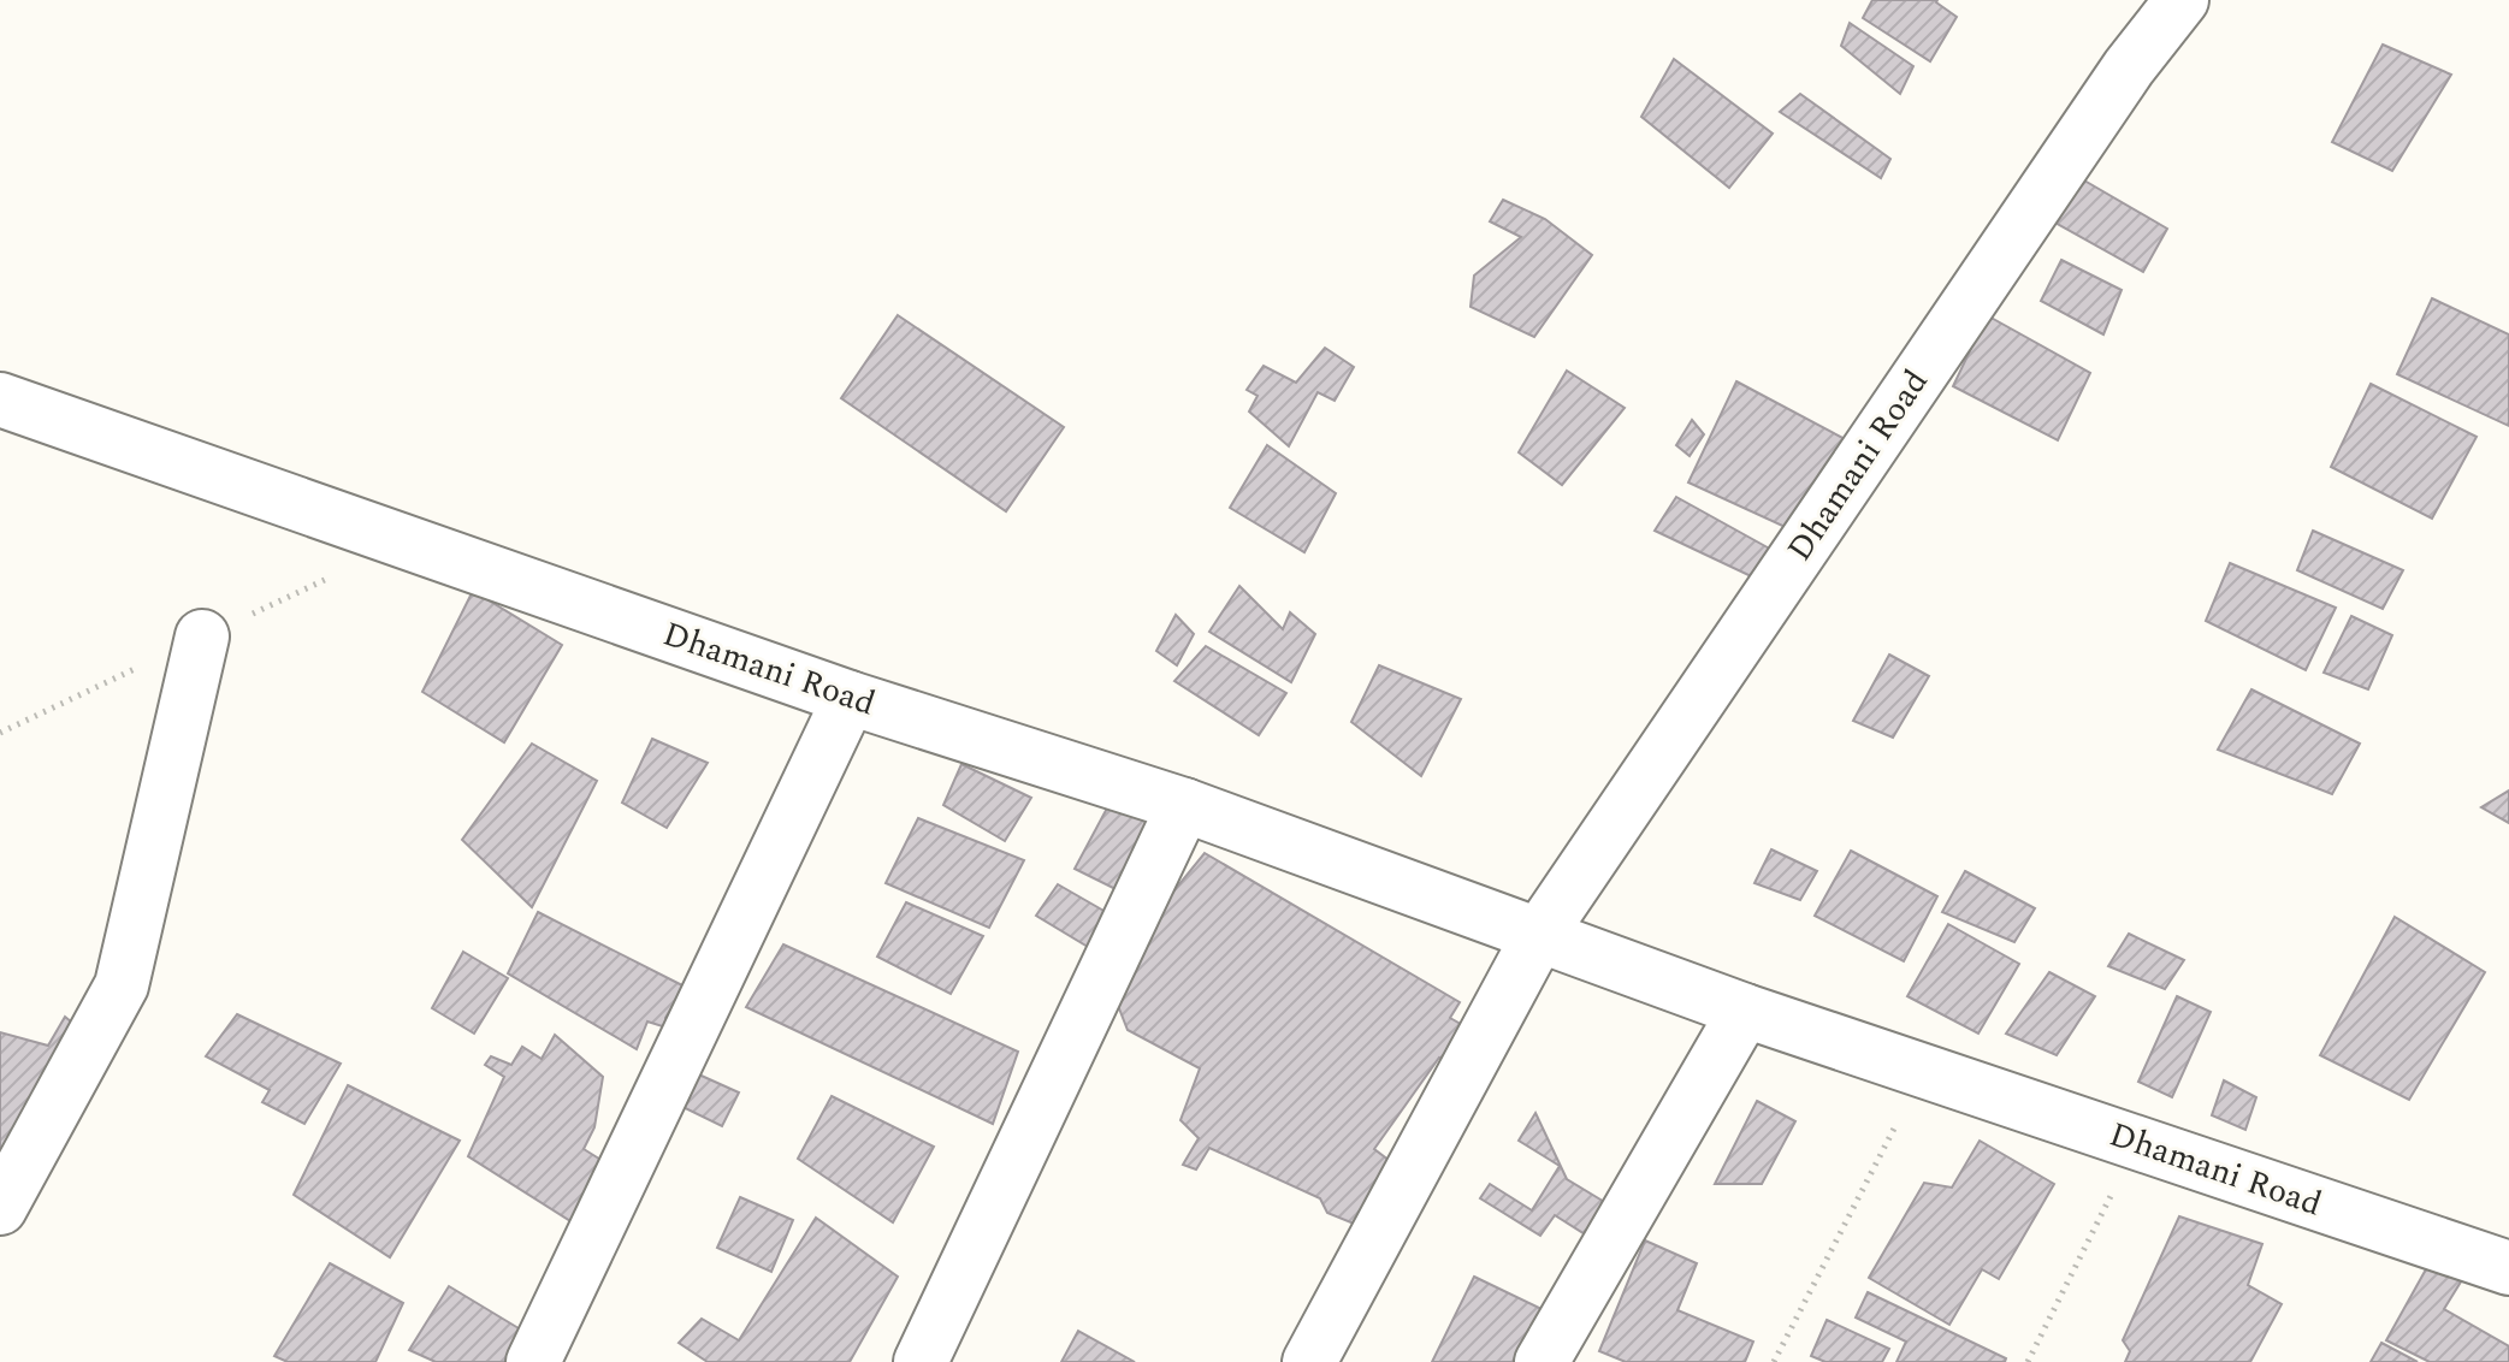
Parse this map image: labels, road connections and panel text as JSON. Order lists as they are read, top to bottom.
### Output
{
  "streets": {
    "main road": ["Dhamani Road"]
  }
}
